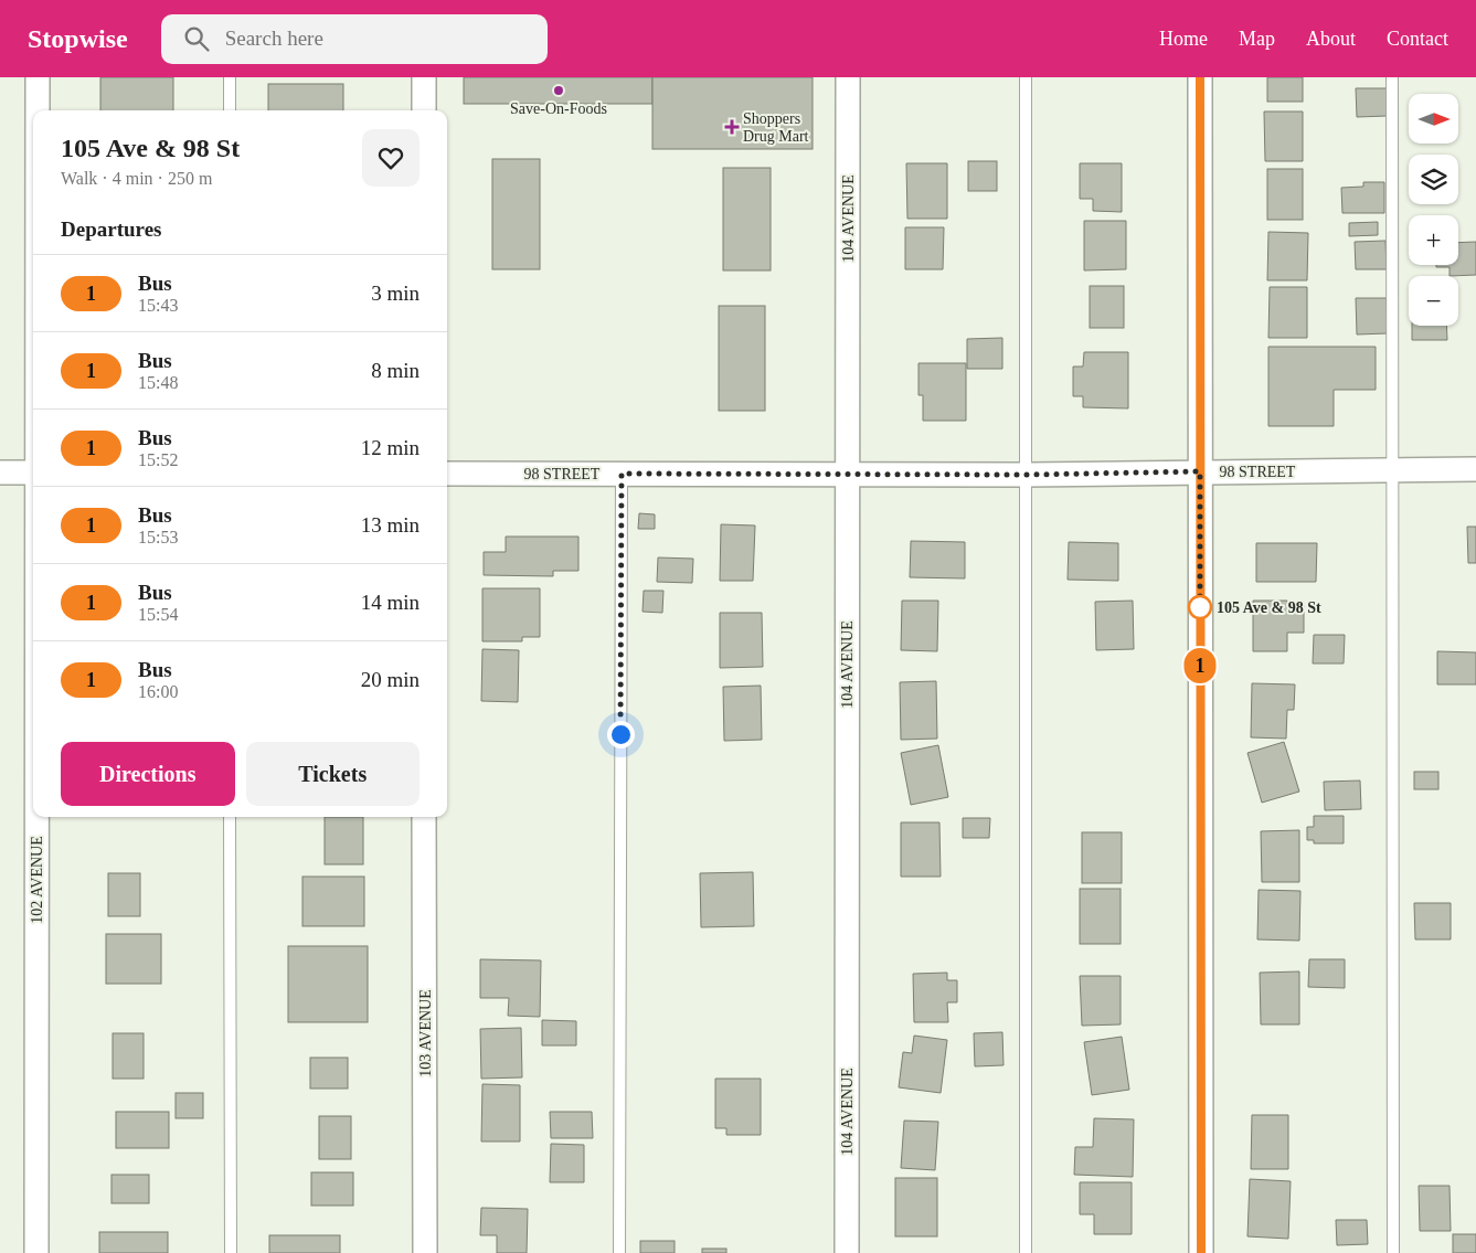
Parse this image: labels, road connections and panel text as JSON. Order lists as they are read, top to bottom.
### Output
{
  "streets": {
    "street": [
      "104 AVENUE",
      "98 STREET",
      "102 AVENUE",
      "103 AVENUE"
    ]
  },
  "crossings": [
    ["104 AVENUE", "98 STREET"]
  ],
  "places": {
    "other": ["Save-On-Foods", "105 Ave & 98 St"],
    "health": ["Shoppers Drug Mart"]
  },
  "lines": ["bus line 1"],
  "north": "right",
  "page": {
    "header": "Stopwise",
    "search": "Search here",
    "nav": [
      "Home",
      "Map",
      "About",
      "Contact"
    ],
    "on_map": "1",
    "map_buttons": ["+", "−"],
    "heading": [
      ["105 Ave & 98 St", "Walk · 4 min · 250 m"],
      "Departures"
    ],
    "list": [
      {
        "mark": "1",
        "name": "Bus",
        "note": "15:43",
        "value": "3 min"
      },
      {
        "mark": "1",
        "name": "Bus",
        "note": "15:48",
        "value": "8 min"
      },
      {
        "mark": "1",
        "name": "Bus",
        "note": "15:52",
        "value": "12 min"
      },
      {
        "mark": "1",
        "name": "Bus",
        "note": "15:53",
        "value": "13 min"
      },
      {
        "mark": "1",
        "name": "Bus",
        "note": "15:54",
        "value": "14 min"
      },
      {
        "mark": "1",
        "name": "Bus",
        "note": "16:00",
        "value": "20 min"
      }
    ],
    "buttons": ["Directions", "Tickets"]
  }
}
